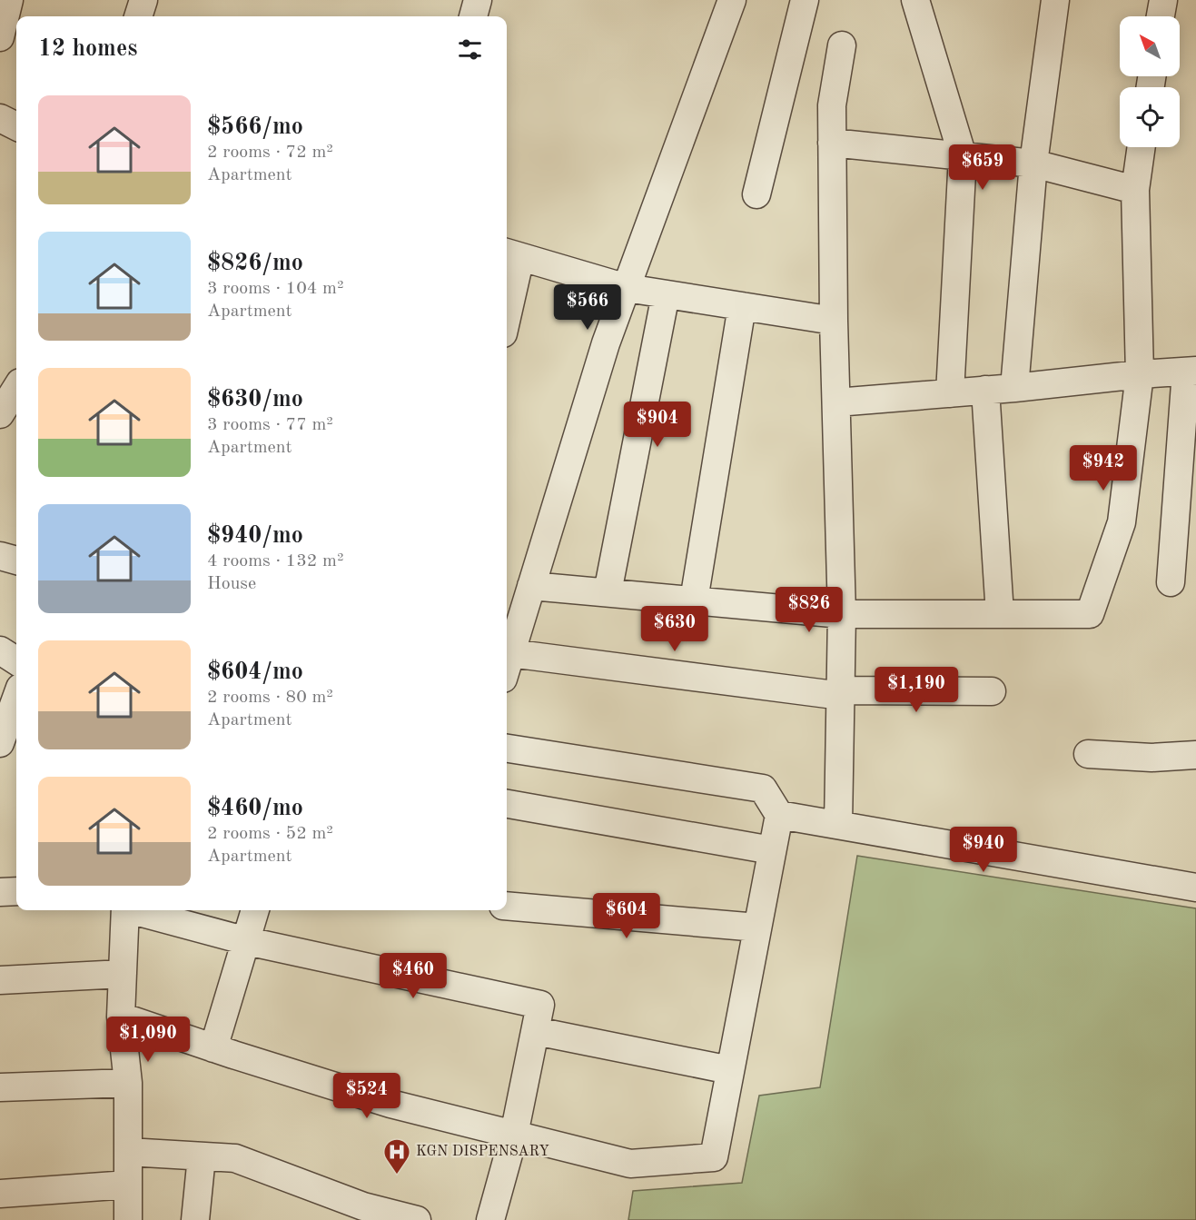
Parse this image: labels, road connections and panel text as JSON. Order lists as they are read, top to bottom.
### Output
{
  "places": {
    "hospital": ["KGN DISPENSARY"]
  },
  "north": "top left",
  "page": {
    "heading": "12 homes",
    "list": [
      {
        "name": "$566/mo",
        "note": "2 rooms · 72 m² · Apartment"
      },
      {
        "name": "$826/mo",
        "note": "3 rooms · 104 m² · Apartment"
      },
      {
        "name": "$630/mo",
        "note": "3 rooms · 77 m² · Apartment"
      },
      {
        "name": "$940/mo",
        "note": "4 rooms · 132 m² · House"
      },
      {
        "name": "$604/mo",
        "note": "2 rooms · 80 m² · Apartment"
      },
      {
        "name": "$460/mo",
        "note": "2 rooms · 52 m² · Apartment"
      }
    ],
    "price": [
      "$659",
      "$566",
      "$904",
      "$942",
      "$826",
      "$630",
      "$1,190",
      "$940",
      "$604",
      "$460",
      "$1,090",
      "$524"
    ]
  }
}
